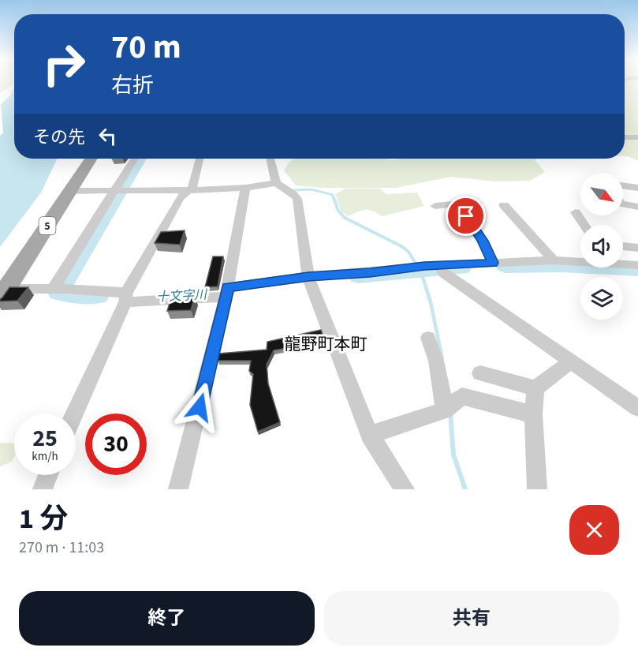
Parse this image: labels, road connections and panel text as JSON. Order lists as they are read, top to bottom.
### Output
{
  "streets": {
    "main road": ["5"]
  },
  "districts": ["龍野町本町"],
  "water": ["十文字川"],
  "north": "bottom right",
  "page": {
    "turn": ["70 m", "右折"],
    "then": "その先",
    "speed": "25 km/h",
    "limit": "30",
    "heading": ["1 分", "270 m · 11:03"],
    "buttons": ["終了", "共有"]
  }
}
